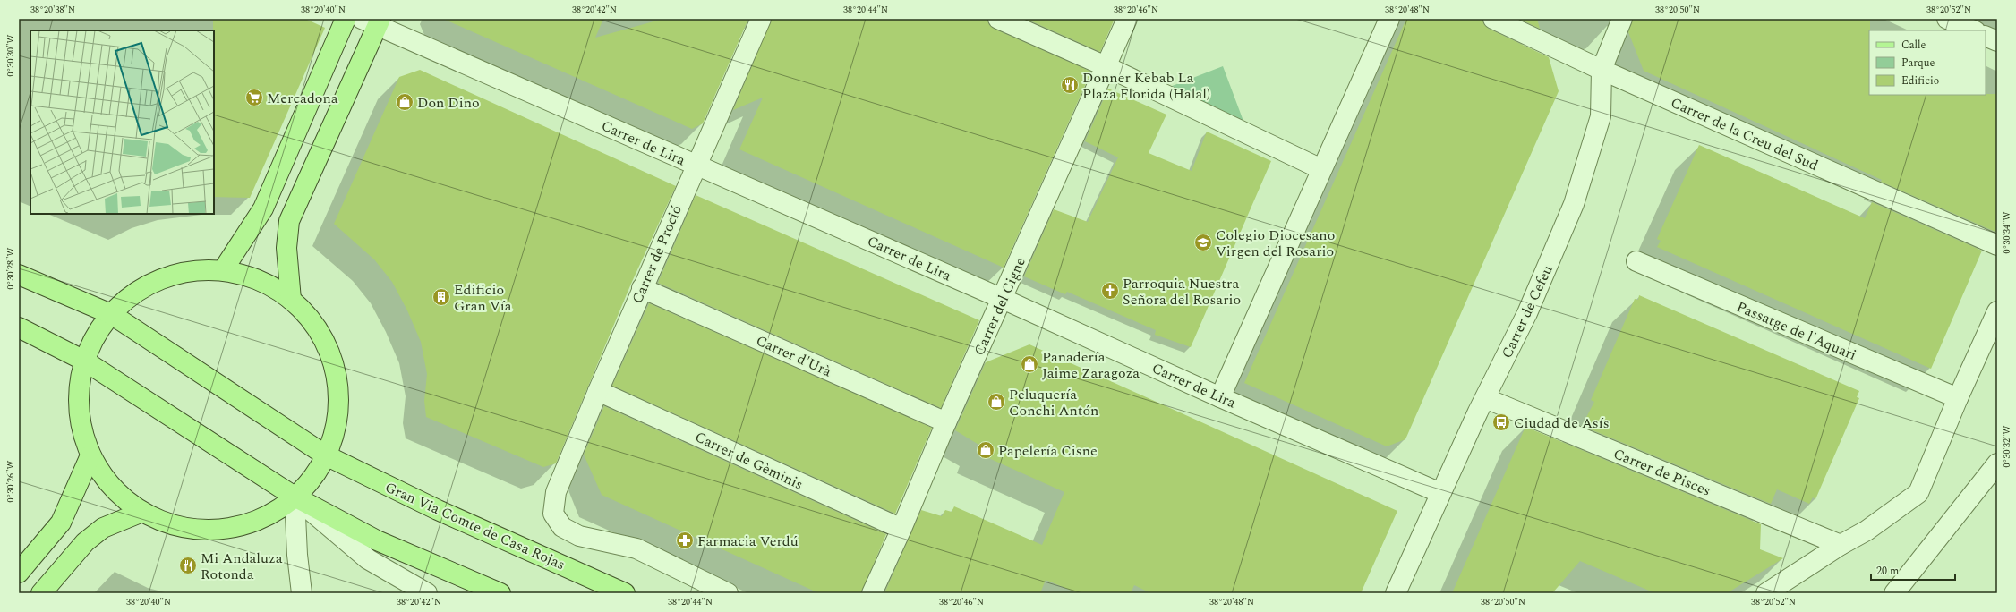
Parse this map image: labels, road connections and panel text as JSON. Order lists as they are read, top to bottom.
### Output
{
  "streets": {
    "main road": ["Gran Via Comte de Casa Rojas"],
    "street": [
      "Carrer de la Creu del Sud",
      "Carrer de Lira",
      "Carrer de Proció",
      "Carrer del Cigne",
      "Carrer de Cefeu",
      "Passatge de l'Aquari",
      "Carrer d'Urà",
      "Carrer de Gèminis",
      "Carrer de Pisces"
    ]
  },
  "crossings": [
    ["Carrer de la Creu del Sud", "Carrer de Cefeu"],
    ["Carrer de Lira", "Carrer de Proció"],
    ["Carrer de Lira", "Carrer del Cigne"],
    ["Carrer de Lira", "Carrer de Cefeu"],
    ["Carrer de Proció", "Carrer d'Urà"],
    ["Carrer de Proció", "Carrer de Gèminis"],
    ["Carrer del Cigne", "Carrer d'Urà"],
    ["Carrer del Cigne", "Carrer de Gèminis"],
    ["Carrer de Cefeu", "Carrer de Pisces"]
  ],
  "places": {
    "restaurant": ["Donner Kebab La Plaza Florida (Halal)", "Mi Andaluza Rotonda"],
    "supermarket": ["Mercadona"],
    "shop": [
      "Don Dino",
      "Panadería Jaime Zaragoza",
      "Peluquería Conchi Antón",
      "Papelería Cisne"
    ],
    "school or university": ["Colegio Diocesano Virgen del Rosario"],
    "church": ["Parroquia Nuestra Señora del Rosario"],
    "building": ["Edificio Gran Vía"],
    "bus stop": ["Ciudad de Asís"],
    "pharmacy": ["Farmacia Verdú"]
  },
  "legend": ["Calle", "Parque", "Edificio"],
  "scale_bar": "20 m",
  "coordinates": [
    "38°20'38\"N",
    "38°20'40\"N",
    "38°20'42\"N",
    "38°20'44\"N",
    "38°20'46\"N",
    "38°20'48\"N",
    "38°20'50\"N",
    "38°20'52\"N",
    "0°30'30\"W",
    "0°30'34\"W",
    "0°30'28\"W",
    "0°30'32\"W",
    "0°30'26\"W"
  ]
}
